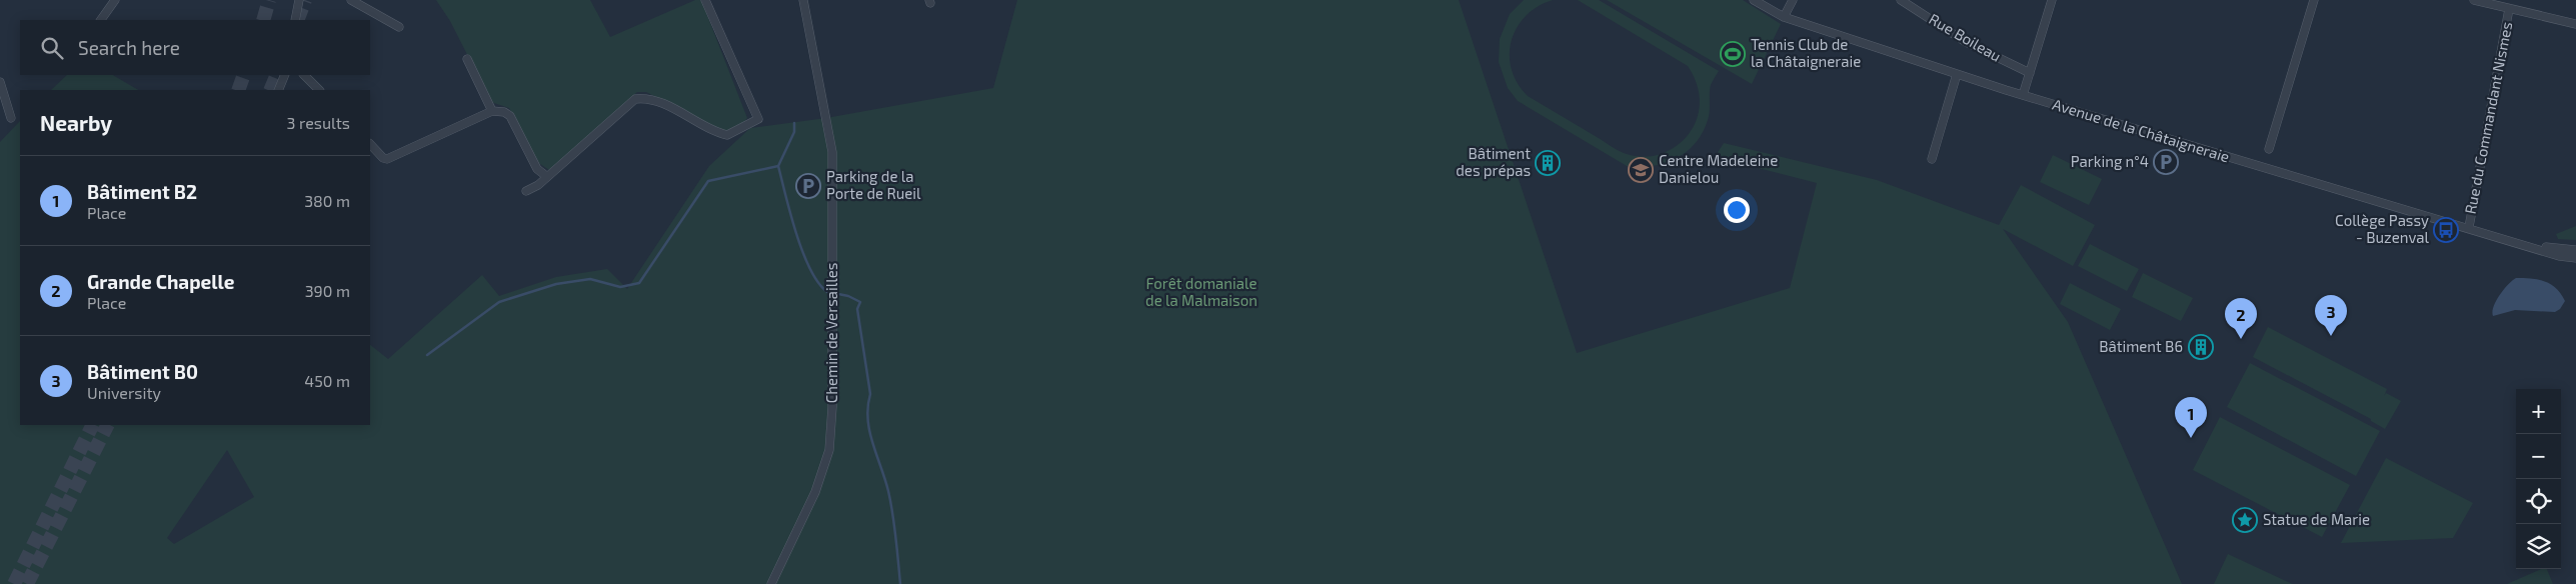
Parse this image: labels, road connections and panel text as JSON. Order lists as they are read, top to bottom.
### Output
{
  "streets": {
    "street": [
      "Rue Boileau",
      "Rue du Commandant Nismes",
      "Avenue de la Châtaigneraie",
      "Chemin de Versailles"
    ]
  },
  "crossings": [
    ["Rue du Commandant Nismes", "Avenue de la Châtaigneraie"]
  ],
  "parks": ["Forêt domaniale de la Malmaison"],
  "places": {
    "sports": ["Tennis Club de la Châtaigneraie"],
    "parking": ["Parking n°4", "Parking de la Porte de Rueil"],
    "building": ["Bâtiment des prépas", "Bâtiment B6"],
    "school or university": ["Centre Madeleine Danielou"],
    "bus stop": ["Collège Passy - Buzenval"],
    "place": ["Statue de Marie"]
  },
  "page": {
    "search": "Search here",
    "heading": ["Nearby", "3 results"],
    "list": [
      {
        "mark": "1",
        "name": "Bâtiment B2",
        "note": "Place",
        "value": "380 m"
      },
      {
        "mark": "2",
        "name": "Grande Chapelle",
        "note": "Place",
        "value": "390 m"
      },
      {
        "mark": "3",
        "name": "Bâtiment B0",
        "note": "University",
        "value": "450 m"
      }
    ],
    "pins": ["3", "2", "1"],
    "map_buttons": ["+", "−"]
  }
}
